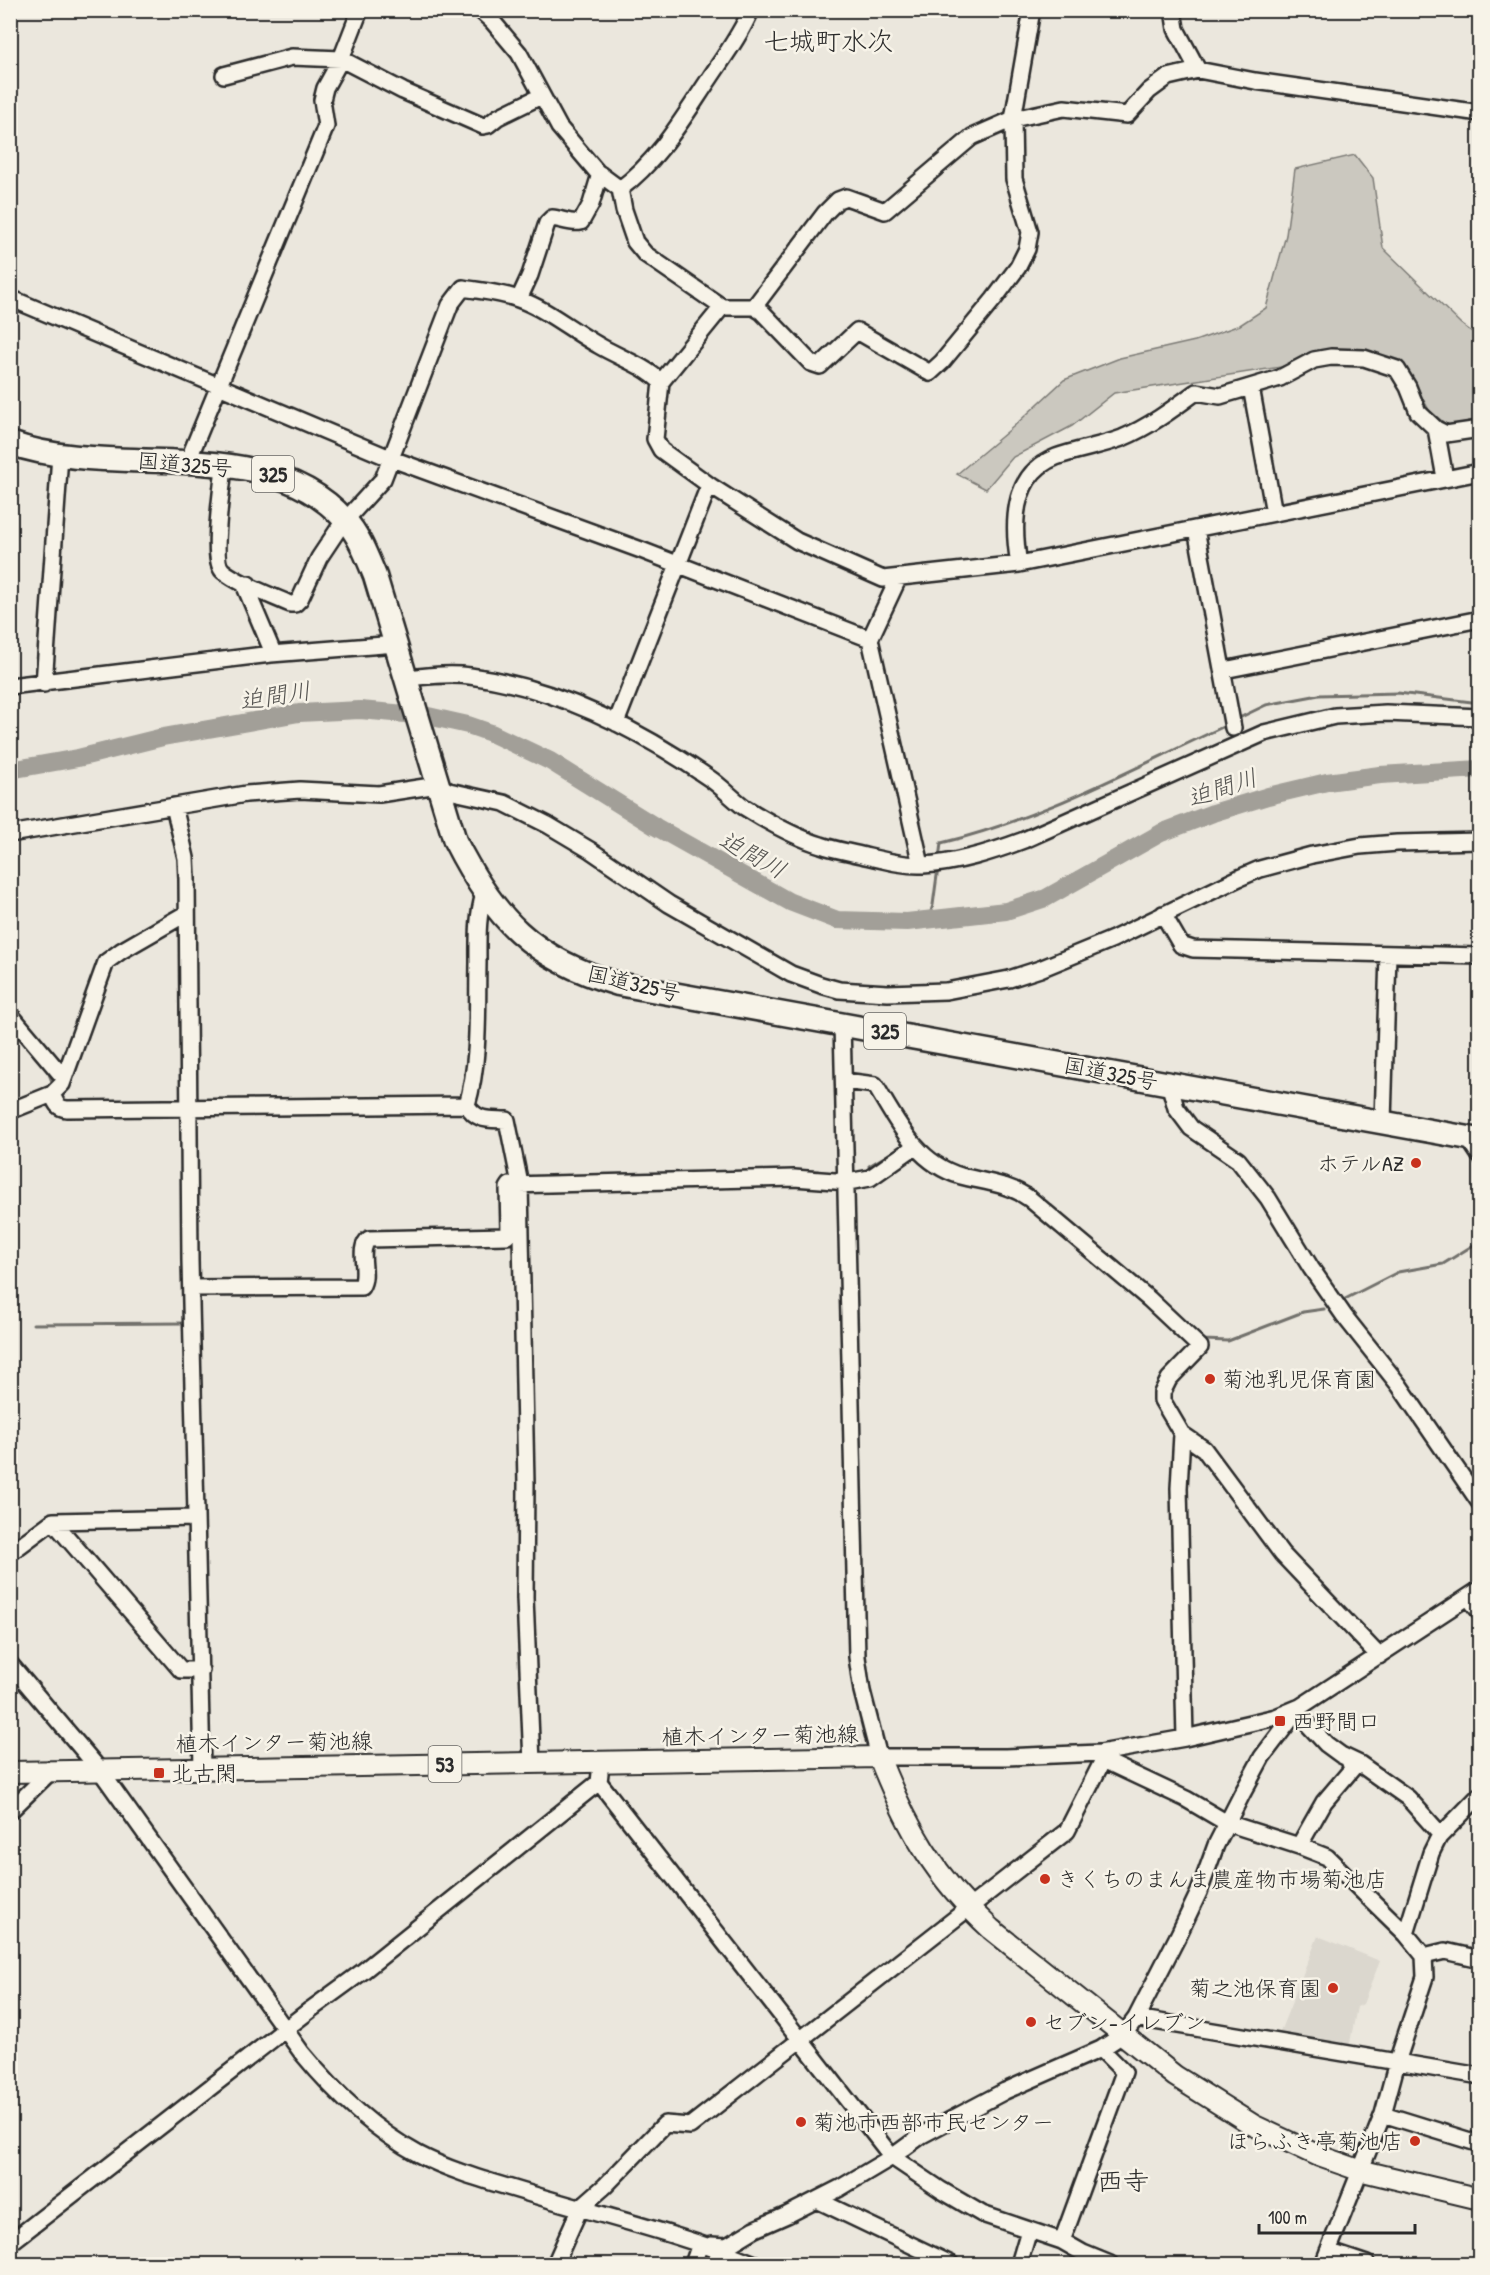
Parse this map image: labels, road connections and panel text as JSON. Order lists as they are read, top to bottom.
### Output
{
  "streets": {
    "highway": ["国道325号", "325"],
    "main road": ["植木インター菊池線", "53"]
  },
  "districts": ["七城町水次", "西寺"],
  "water": ["迫間川"],
  "places": {
    "other": [
      "ホテルAZ",
      "菊池乳児保育園",
      "きくちのまんま農産物市場菊池店",
      "菊之池保育園",
      "セブン-イレブン",
      "菊池市西部市民センター",
      "ほらふき亭菊池店"
    ],
    "transit": ["西野間口", "北古閑"]
  },
  "scale_bar": "100 m"
}
